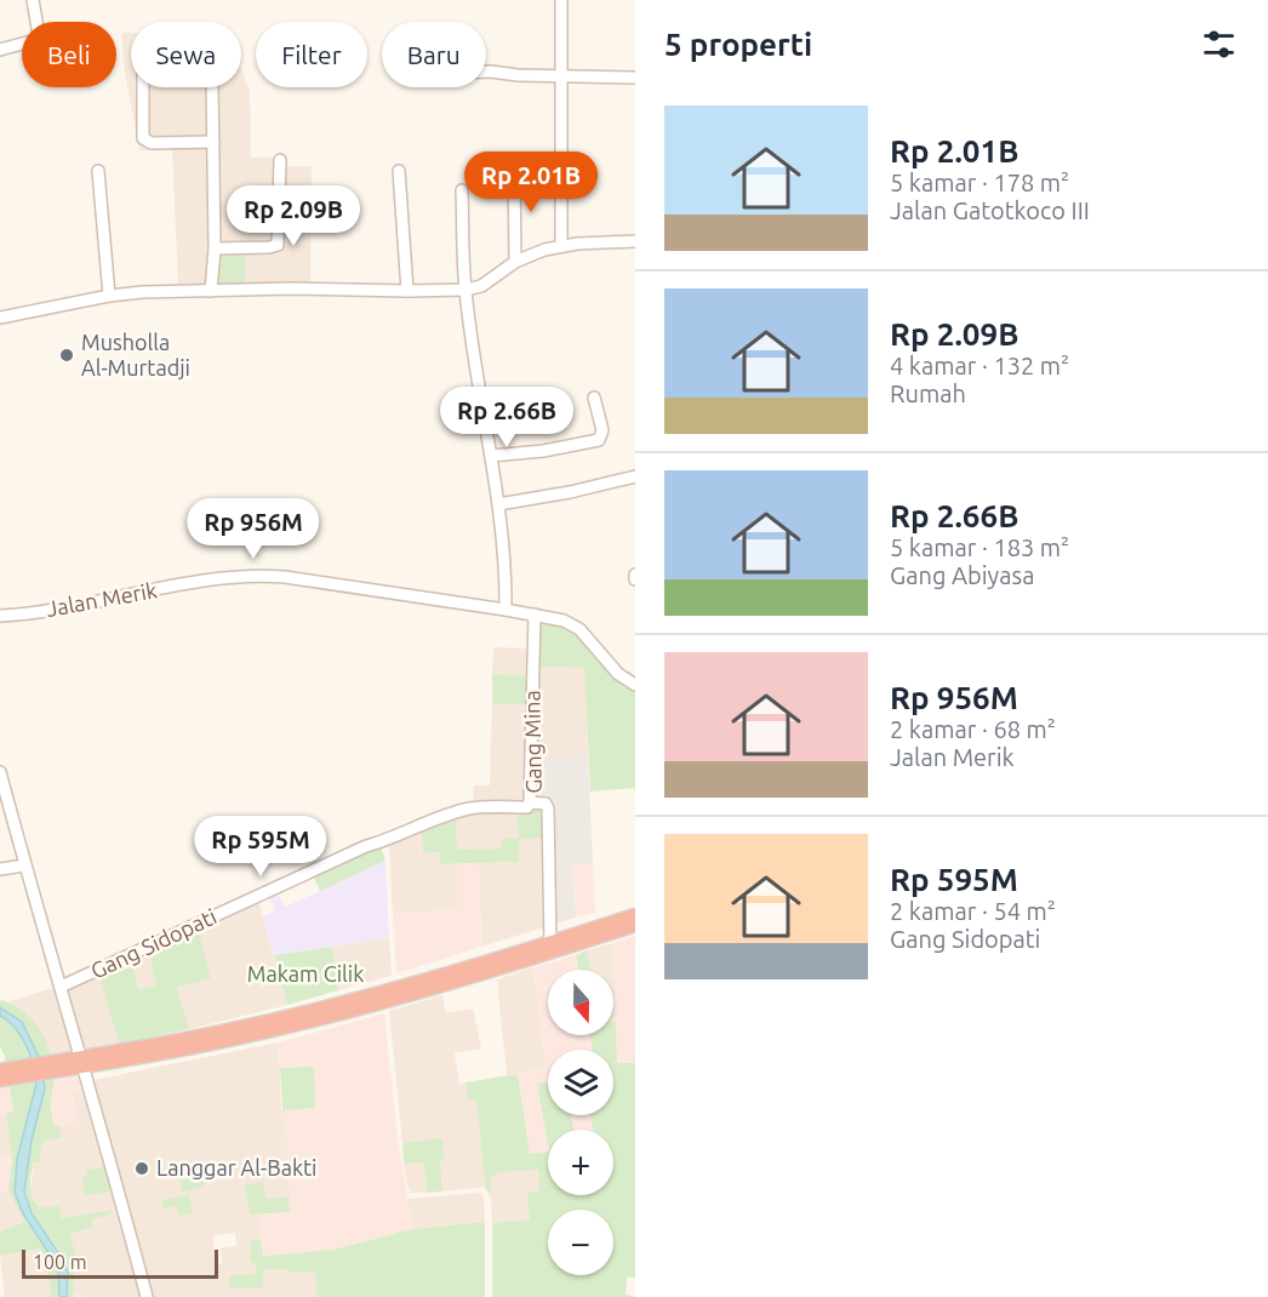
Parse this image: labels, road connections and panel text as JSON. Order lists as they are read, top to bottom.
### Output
{
  "streets": {
    "street": ["Jalan Merik", "Gang Mina", "Gang Sidopati"]
  },
  "crossings": [
    ["Jalan Merik", "Gang Mina"],
    ["Gang Mina", "Gang Sidopati"]
  ],
  "parks": ["Makam Cilik"],
  "places": ["Musholla Al-Murtadji", "Langgar Al-Bakti"],
  "scale_bar": "100 m",
  "north": "bottom",
  "page": {
    "heading": "5 properti",
    "chip": [
      "Beli",
      "Sewa",
      "Filter",
      "Baru"
    ],
    "list": [
      {
        "name": "Rp 2.01B",
        "note": "5 kamar · 178 m² · Jalan Gatotkoco III"
      },
      {
        "name": "Rp 2.09B",
        "note": "4 kamar · 132 m² · Rumah"
      },
      {
        "name": "Rp 2.66B",
        "note": "5 kamar · 183 m² · Gang Abiyasa"
      },
      {
        "name": "Rp 956M",
        "note": "2 kamar · 68 m² · Jalan Merik"
      },
      {
        "name": "Rp 595M",
        "note": "2 kamar · 54 m² · Gang Sidopati"
      }
    ],
    "price": [
      "Rp 2.01B",
      "Rp 2.09B",
      "Rp 2.66B",
      "Rp 956M",
      "Rp 595M"
    ],
    "map_buttons": ["+", "−"],
    "scale": "100 m"
  }
}
